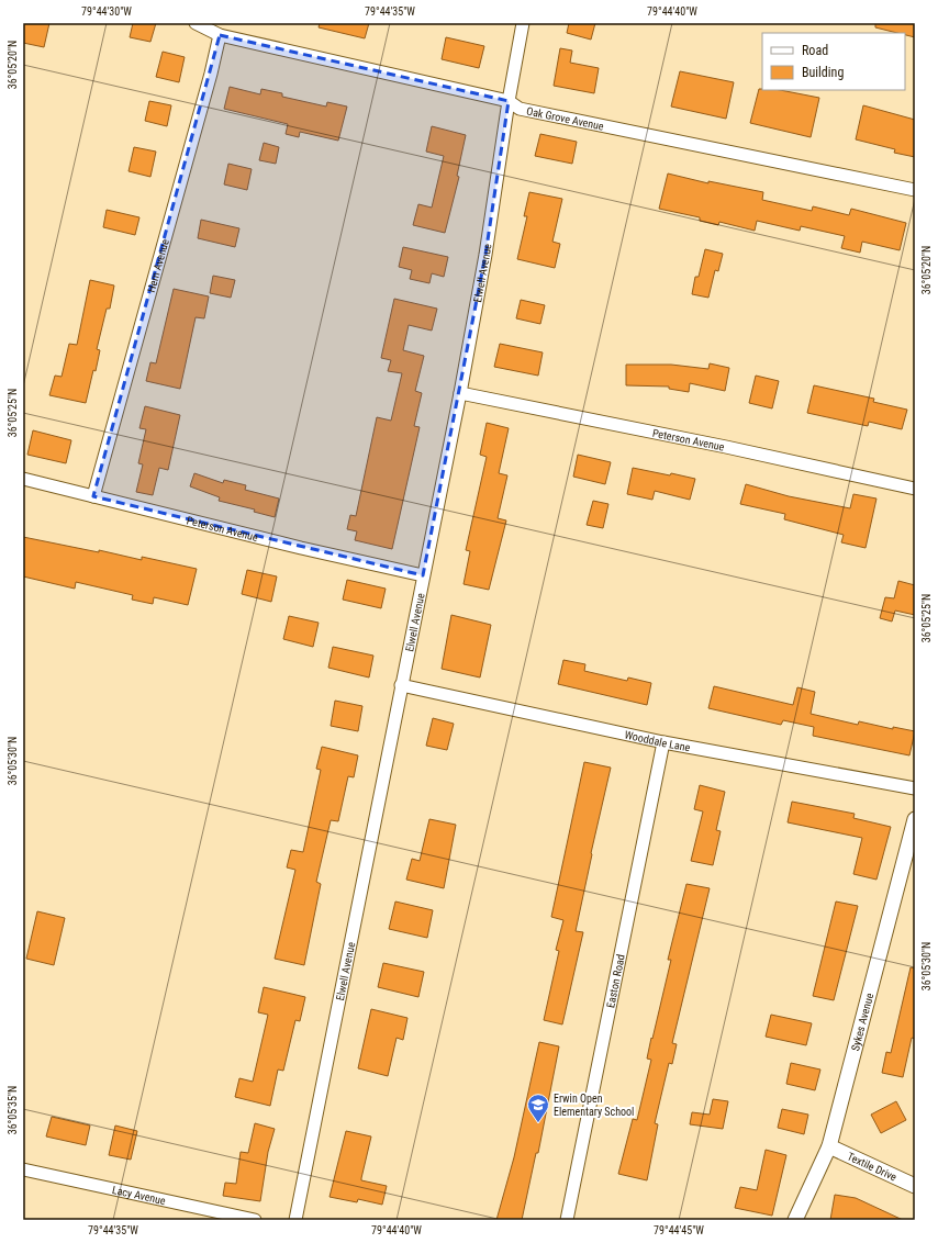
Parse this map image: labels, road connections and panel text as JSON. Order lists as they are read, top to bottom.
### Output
{
  "streets": {
    "street": [
      "Oak Grove Avenue",
      "Hern Avenue",
      "Elwell Avenue",
      "Peterson Avenue",
      "Wooddale Lane",
      "Easton Road",
      "Sykes Avenue",
      "Textile Drive",
      "Lacy Avenue"
    ]
  },
  "crossings": [
    ["Oak Grove Avenue", "Hern Avenue"],
    ["Oak Grove Avenue", "Elwell Avenue"],
    ["Hern Avenue", "Peterson Avenue"],
    ["Elwell Avenue", "Peterson Avenue"],
    ["Elwell Avenue", "Wooddale Lane"],
    ["Wooddale Lane", "Easton Road"],
    ["Sykes Avenue", "Textile Drive"]
  ],
  "places": {
    "school or university": ["Erwin Open Elementary School"]
  },
  "legend": ["Road", "Building"],
  "coordinates": [
    "79°44'30\"W",
    "79°44'35\"W",
    "79°44'40\"W",
    "36°05'20\"N",
    "36°05'25\"N",
    "36°05'30\"N",
    "36°05'35\"N",
    "79°44'45\"W"
  ]
}
